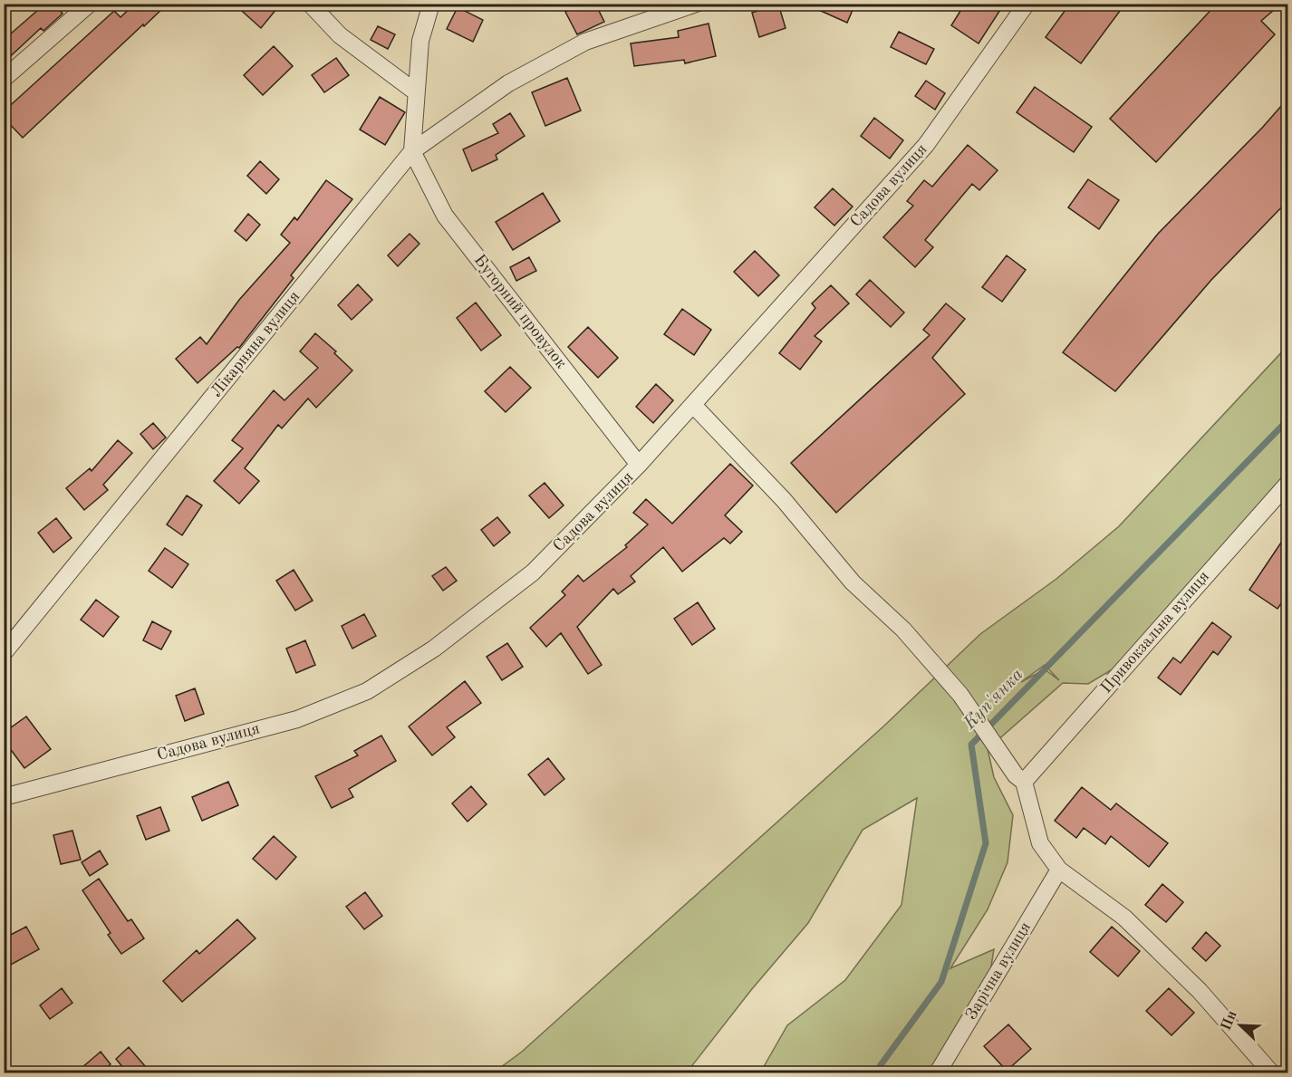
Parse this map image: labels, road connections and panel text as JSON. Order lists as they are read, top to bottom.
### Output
{
  "streets": {
    "street": [
      "Садова вулиця",
      "Бугорний провулок",
      "Лікарняна вулиця",
      "Привокзальна вулиця",
      "Зарічна вулиця"
    ]
  },
  "crossings": [
    ["Садова вулиця", "Бугорний провулок"],
    ["Бугорний провулок", "Лікарняна вулиця"]
  ],
  "water": ["Куп'янка"],
  "north": "top left"
}
